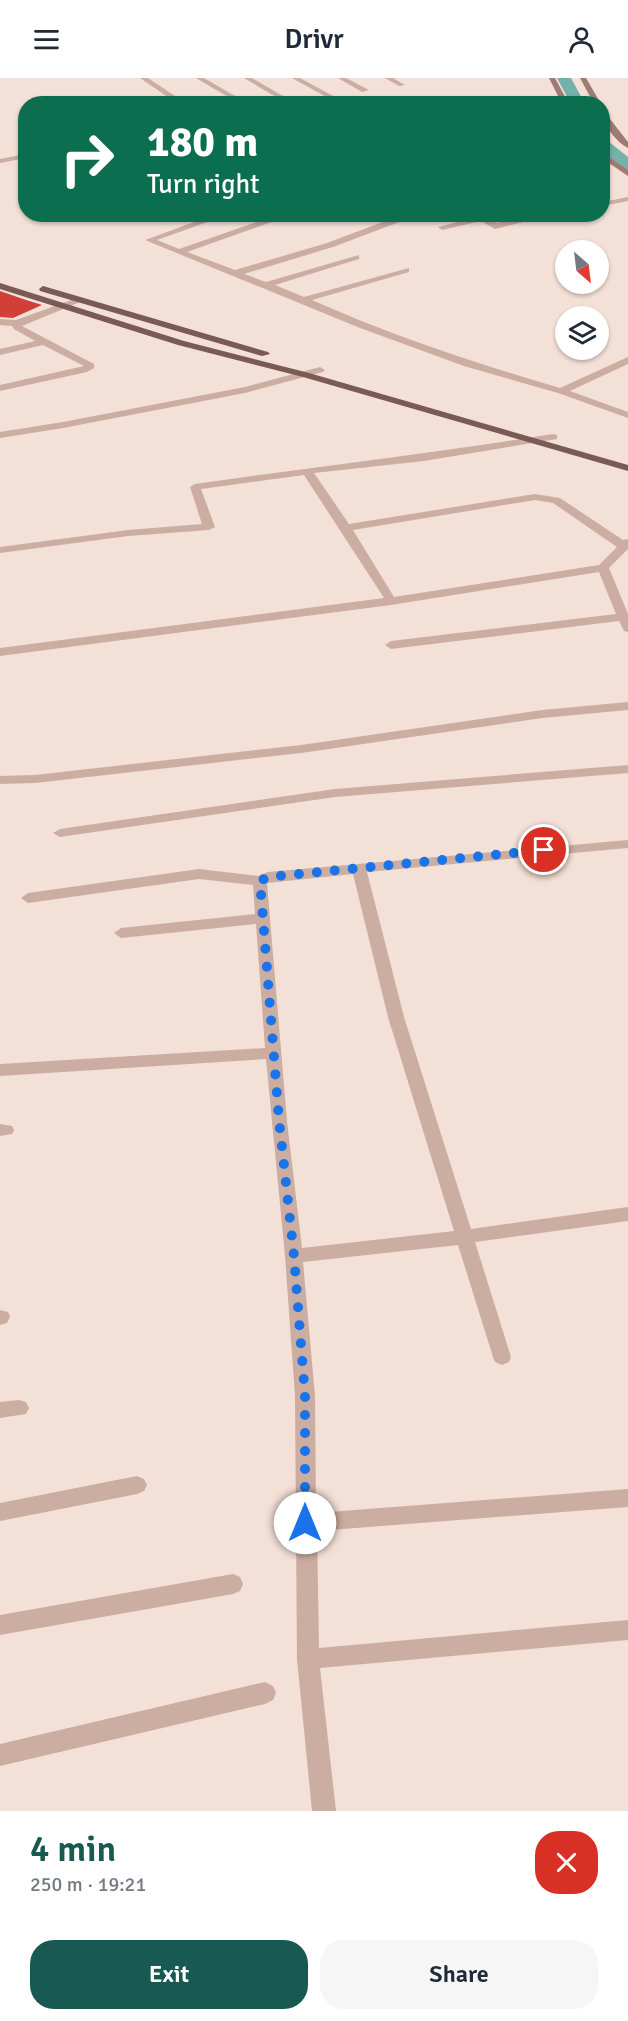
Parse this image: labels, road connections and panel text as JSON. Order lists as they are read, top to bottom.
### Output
{
  "north": "bottom right",
  "page": {
    "header": "Drivr",
    "turn": ["180 m", "Turn right"],
    "heading": ["4 min", "250 m · 19:21"],
    "buttons": ["Exit", "Share"]
  }
}
